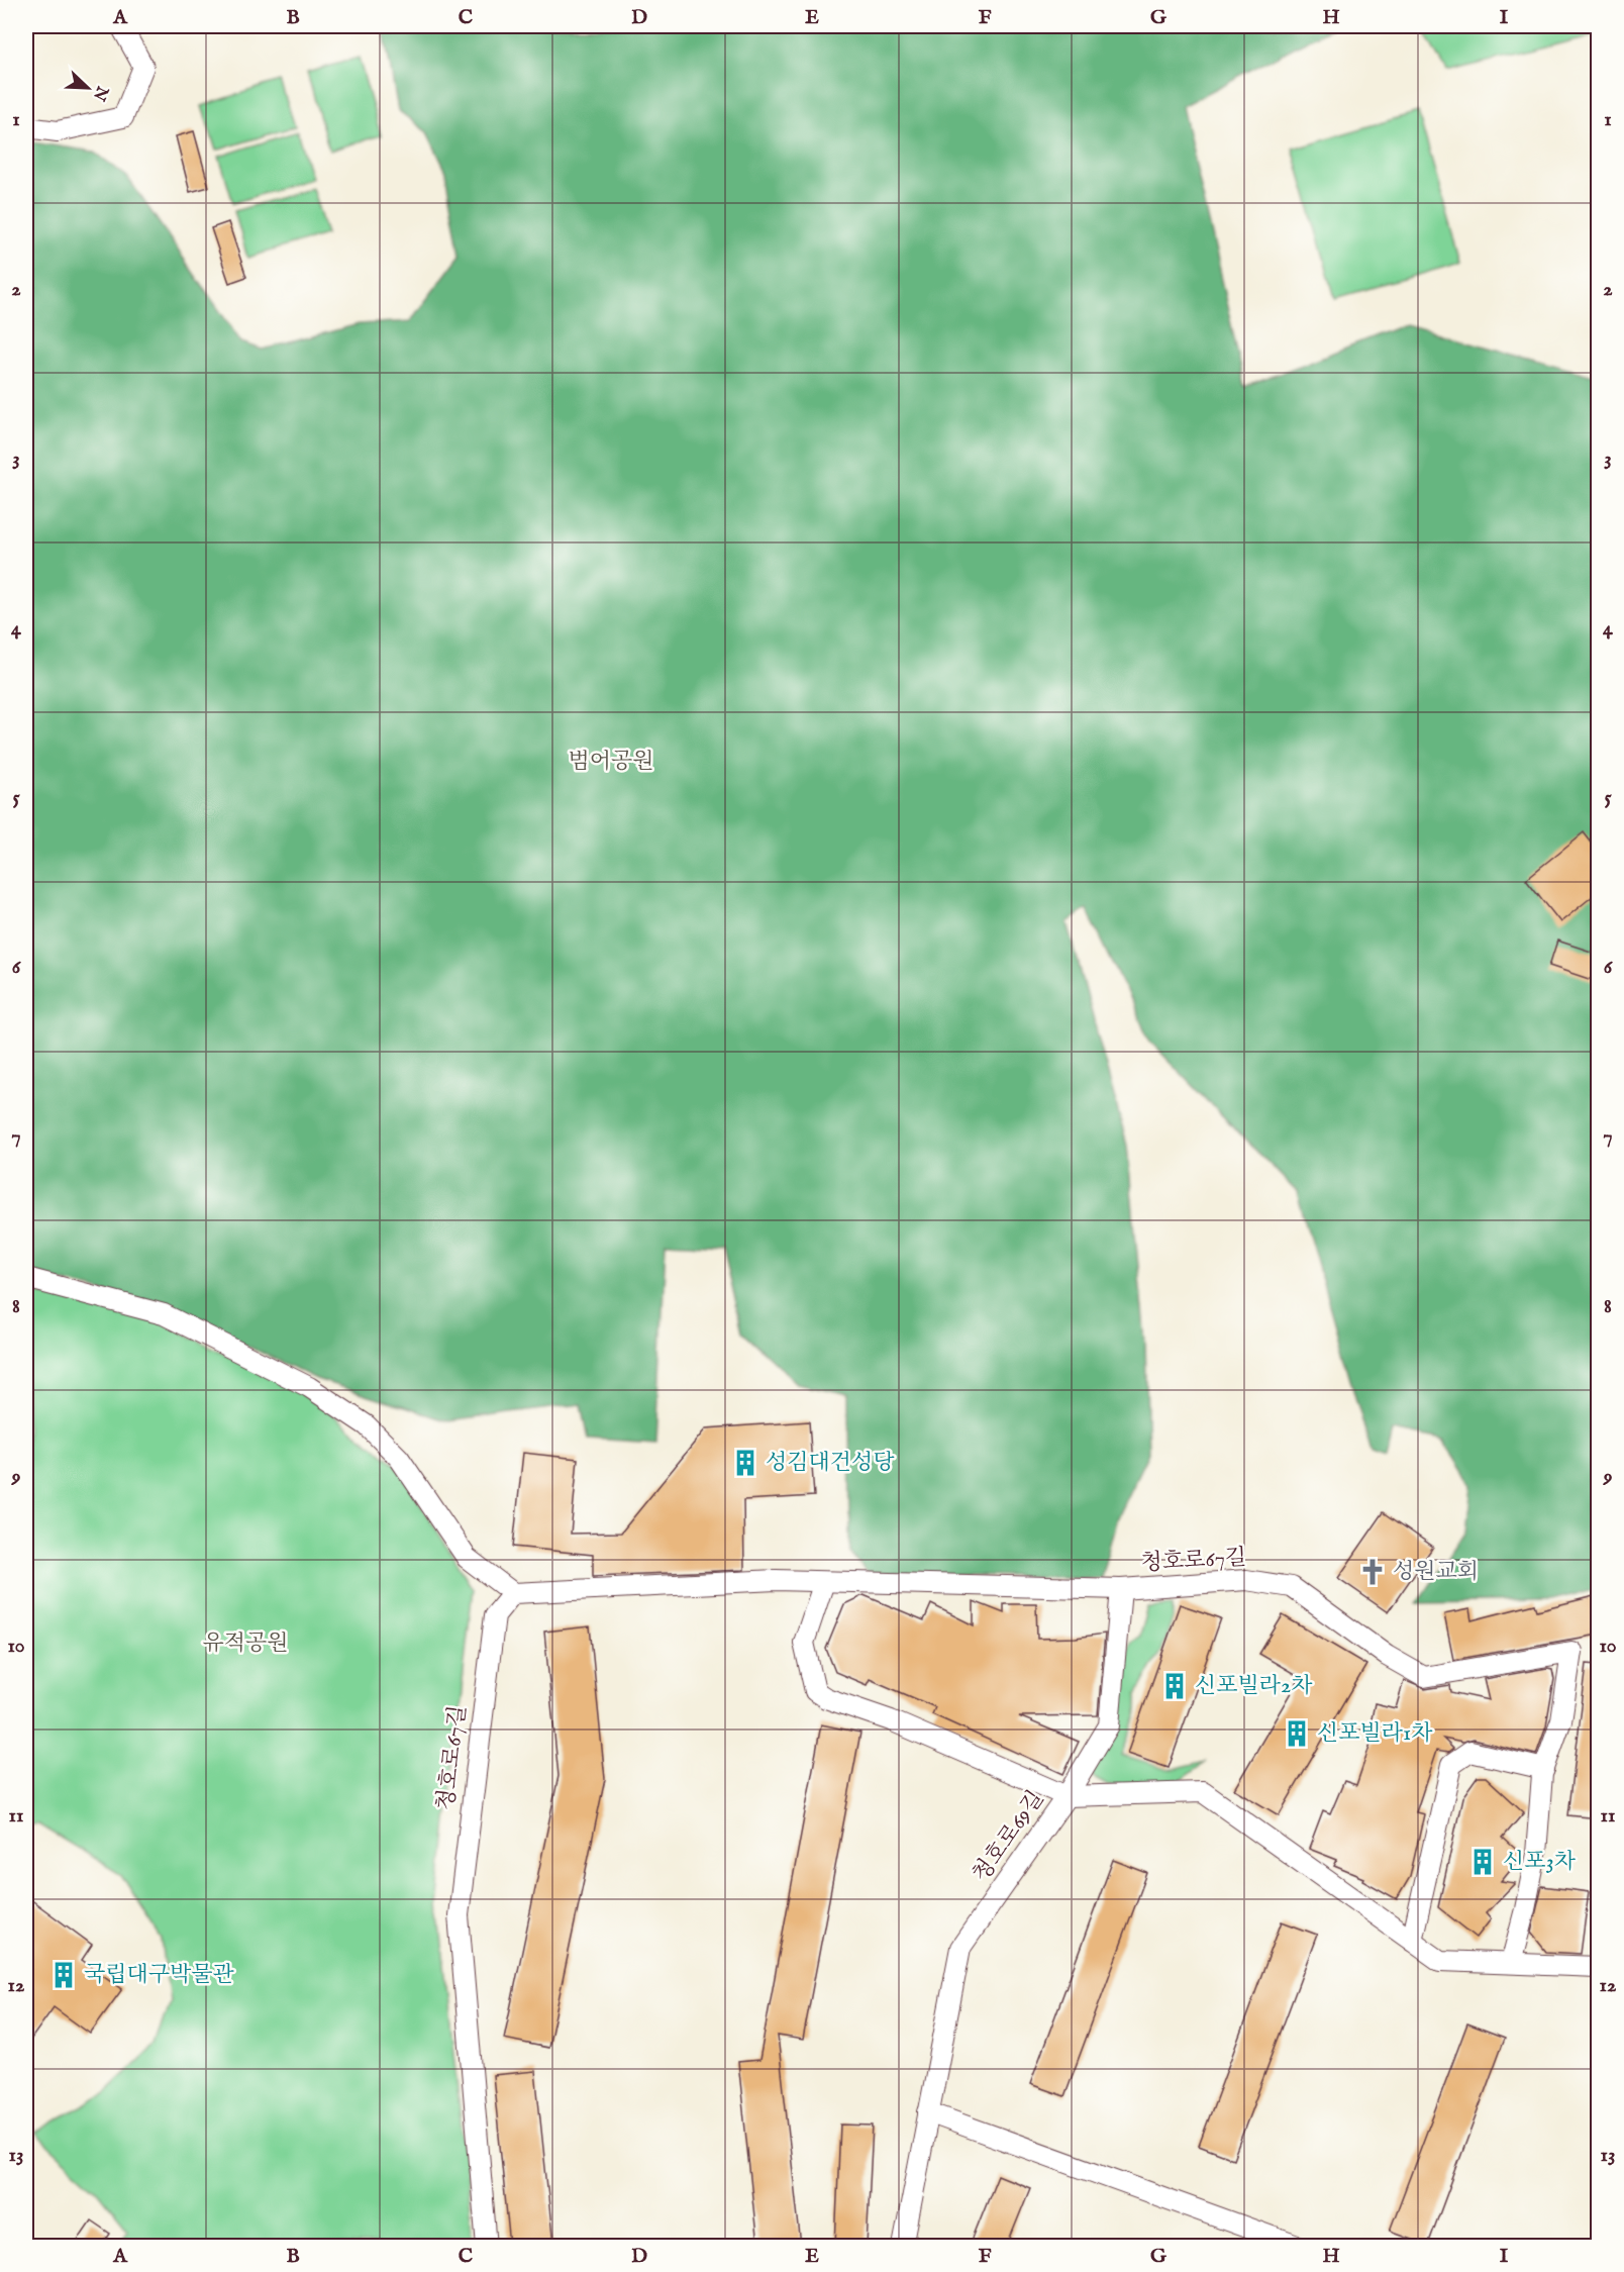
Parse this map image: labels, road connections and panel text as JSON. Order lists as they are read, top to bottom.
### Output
{
  "streets": {
    "street": ["청호로67길", "청호로69길"]
  },
  "parks": ["범어공원", "유적공원"],
  "places": {
    "building": [
      "성김대건성당",
      "신포빌라2차",
      "신포빌라1차",
      "신포3차",
      "국립대구박물관"
    ],
    "church": ["성원교회"]
  },
  "north": "bottom right",
  "grid": {
    "columns": [
      "A",
      "B",
      "C",
      "D",
      "E",
      "F",
      "G",
      "H",
      "I"
    ],
    "rows": [
      "1",
      "2",
      "3",
      "4",
      "5",
      "6",
      "7",
      "8",
      "9",
      "10",
      "11",
      "12",
      "13"
    ]
  }
}
